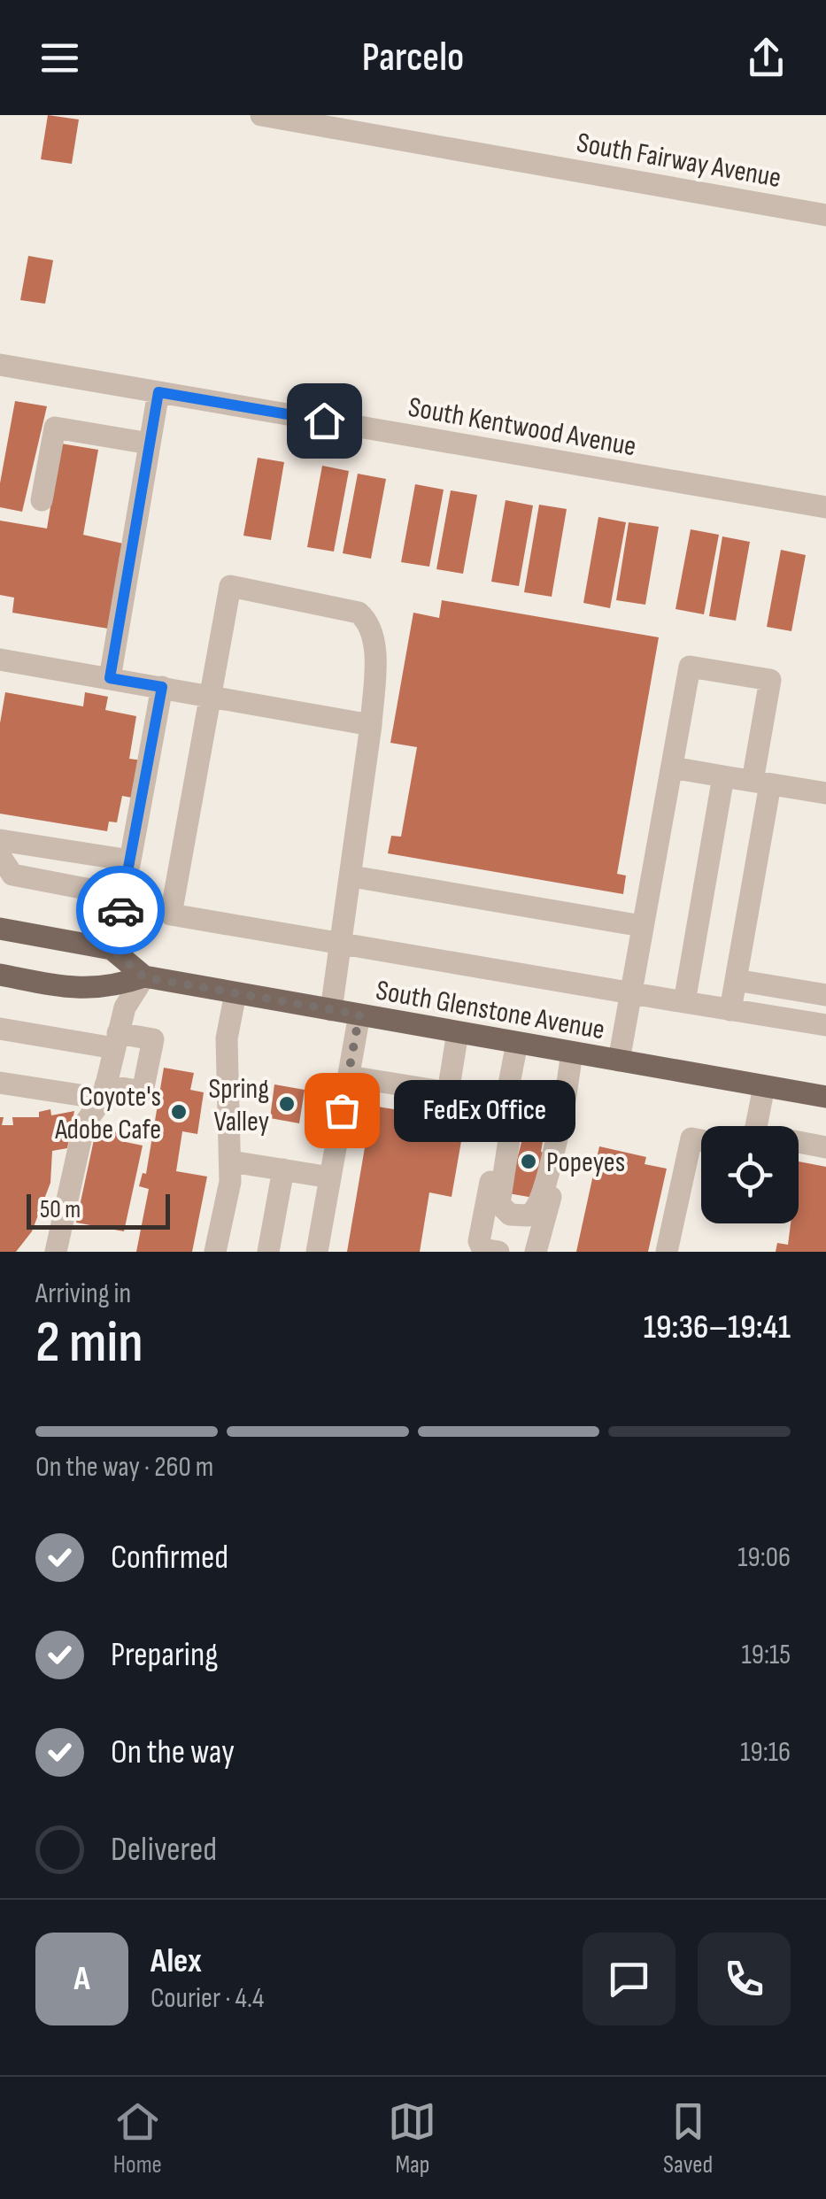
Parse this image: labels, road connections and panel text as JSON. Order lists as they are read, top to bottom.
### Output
{
  "streets": {
    "main road": ["South Glenstone Avenue"],
    "street": ["South Fairway Avenue", "South Kentwood Avenue"]
  },
  "places": [
    "Spring Valley",
    "FedEx Office",
    "Coyote's Adobe Cafe",
    "Popeyes"
  ],
  "scale_bar": "50 m",
  "page": {
    "header": "Parcelo",
    "bubble": "FedEx Office",
    "scale": "50 m",
    "heading": ["2 min", "Arriving in", "19:36–19:41"],
    "panel": ["Alex", "Courier · 4.4"],
    "bar": "On the way · 260 m",
    "list": [
      ["Confirmed", "19:06"],
      ["Preparing", "19:15"],
      ["On the way", "19:16"],
      "Delivered"
    ],
    "round": "A",
    "tabs": ["Home", "Map", "Saved"]
  }
}
